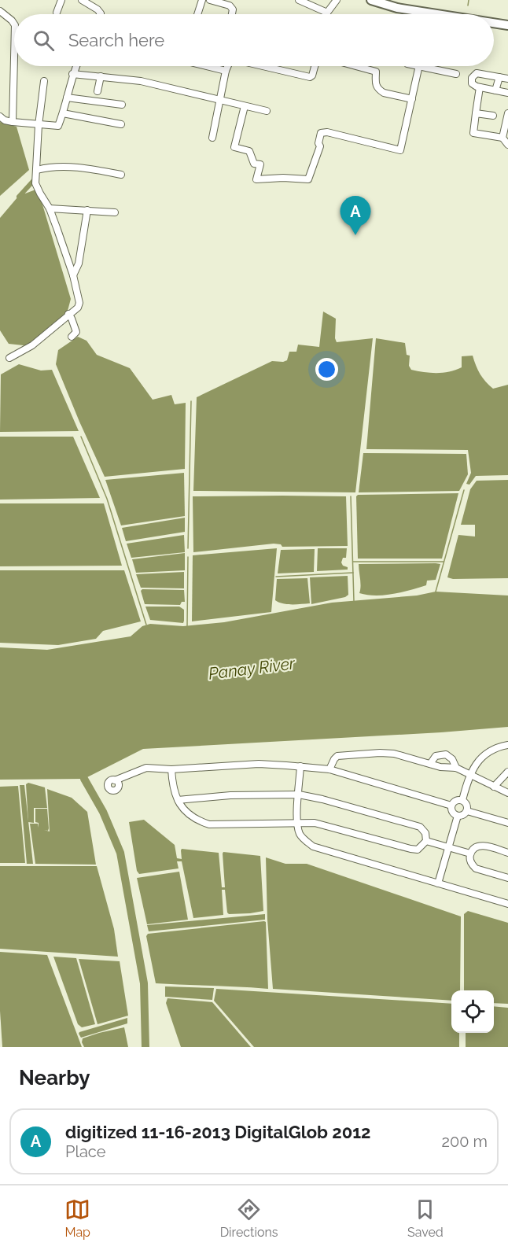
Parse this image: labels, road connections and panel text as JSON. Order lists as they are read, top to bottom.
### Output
{
  "water": ["Panay River"],
  "page": {
    "search": "Search here",
    "pins": "A",
    "heading": "Nearby",
    "list": [
      {
        "mark": "A",
        "name": "digitized 11-16-2013 DigitalGlob 2012",
        "note": "Place",
        "value": "200 m"
      }
    ],
    "nav": ["Map", "Directions", "Saved"]
  }
}
